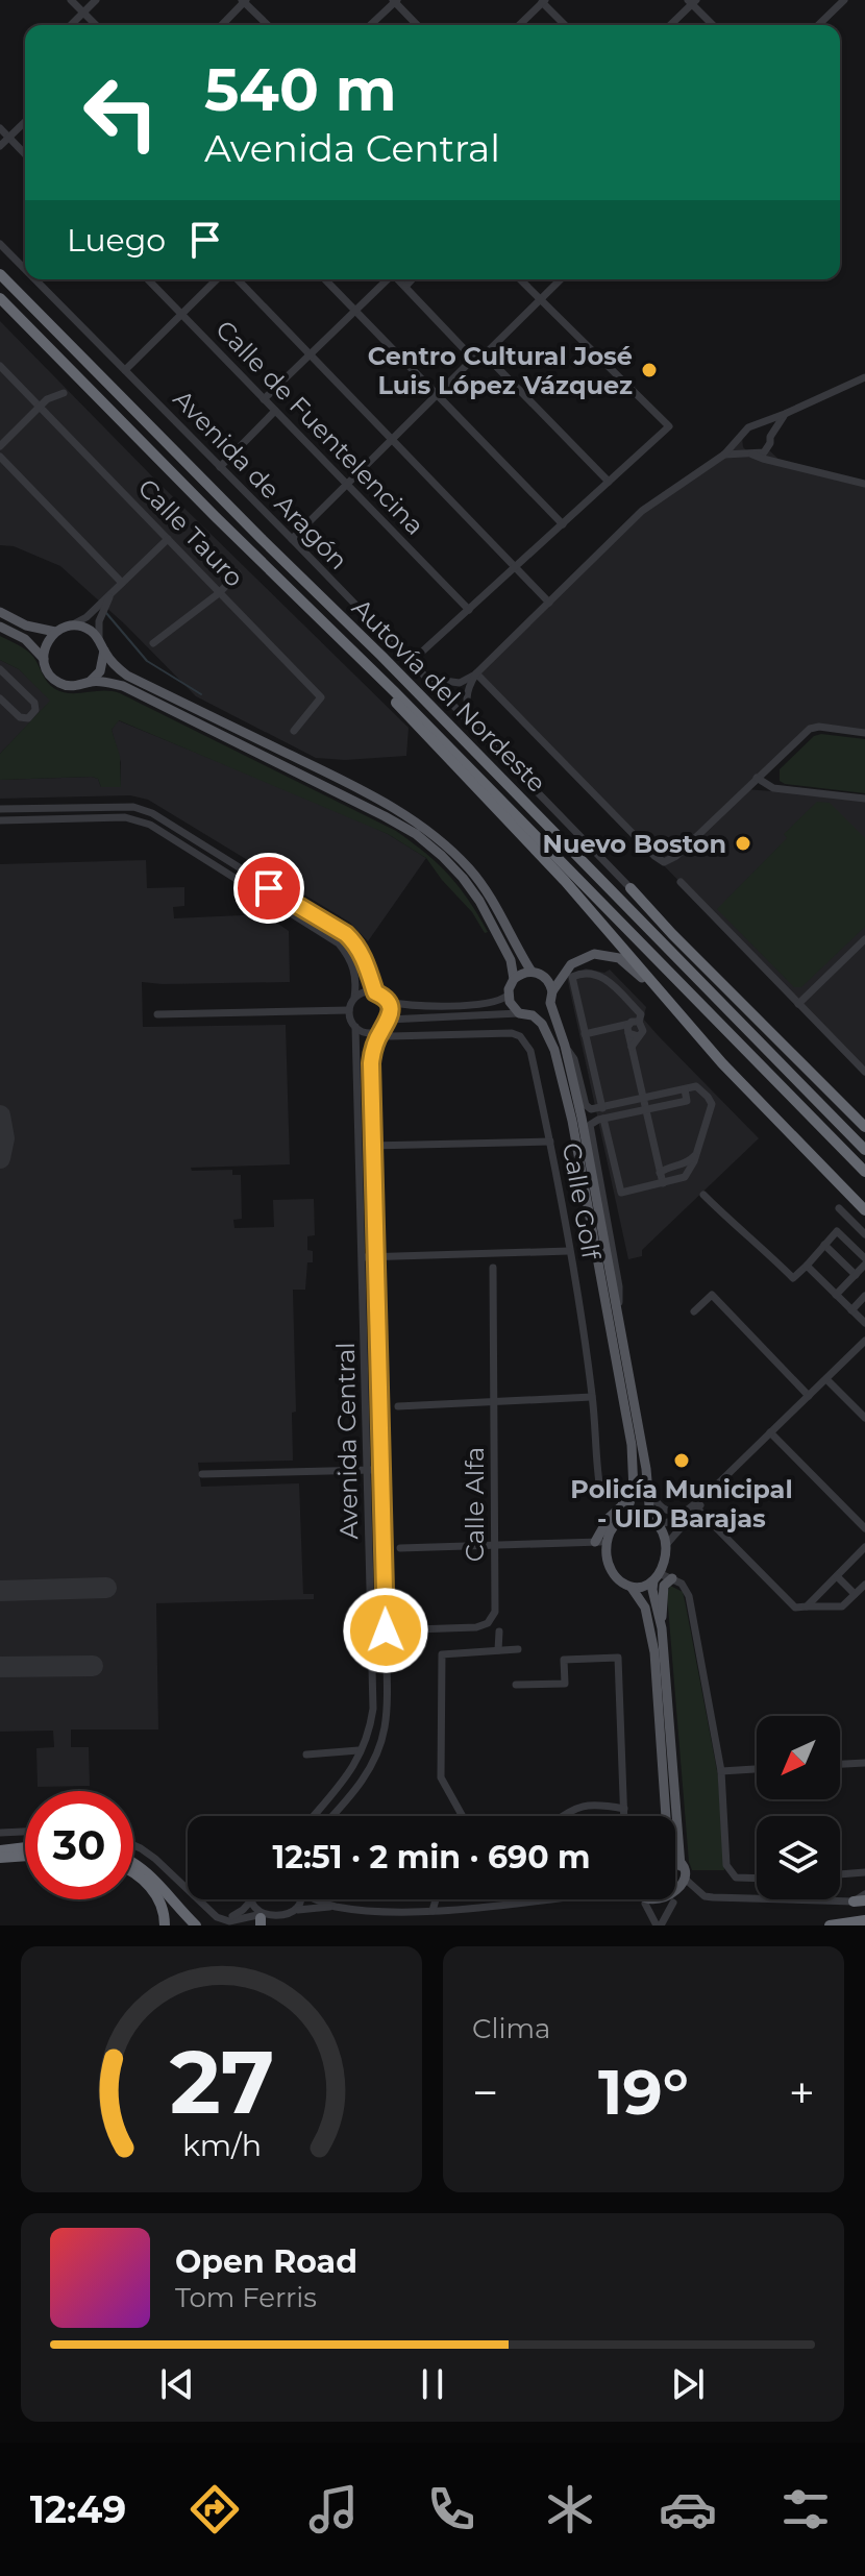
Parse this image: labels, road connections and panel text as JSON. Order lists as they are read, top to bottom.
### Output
{
  "streets": {
    "highway": ["Autovía del Nordeste"],
    "street": [
      "Calle de Fuentelencina",
      "Avenida de Aragón",
      "Calle Tauro",
      "Calle Golf",
      "Avenida Central",
      "Calle Alfa"
    ]
  },
  "crossings": [
    ["Calle Golf", "Avenida Central"],
    ["Avenida Central", "Calle Alfa"]
  ],
  "places": ["Centro Cultural José Luis López Vázquez", "Nuevo Boston", "Policía Municipal - UID Barajas"],
  "north": "bottom left",
  "page": {
    "turn": ["540 m", "Avenida Central"],
    "then": "Luego",
    "limit": "30",
    "trip": "12:51 · 2 min · 690 m",
    "tile": "Clima",
    "heat": ["−", "19°", "+"],
    "song": ["Open Road", "Tom Ferris"],
    "tabs": "12:49",
    "gauge": ["27", "km/h"]
  }
}
